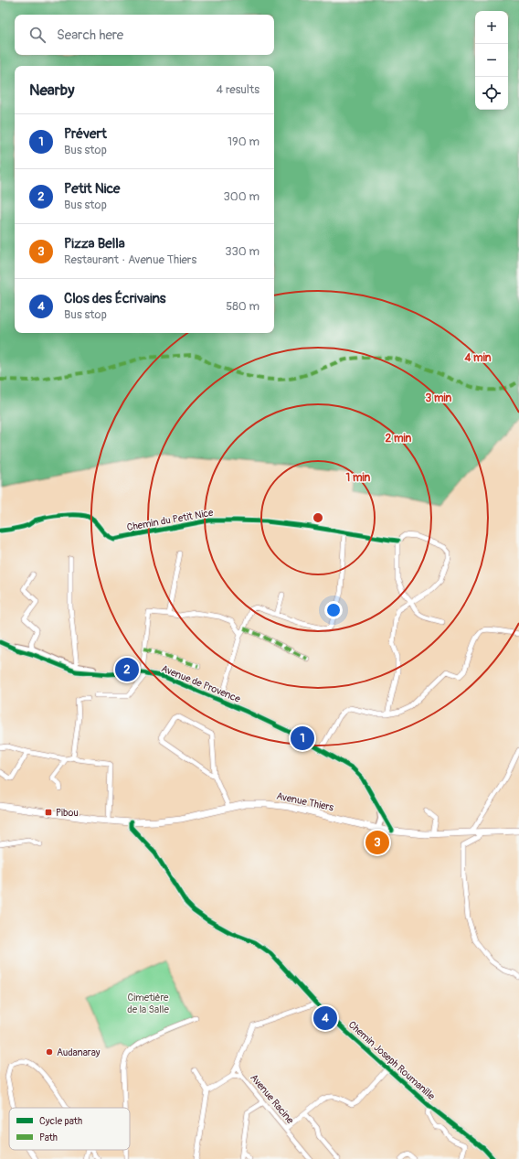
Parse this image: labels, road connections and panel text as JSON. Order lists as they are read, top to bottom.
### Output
{
  "streets": {
    "main road": ["Avenue Thiers"],
    "street": [
      "Chemin du Petit Nice",
      "Avenue de Provence",
      "Chemin Joseph Roumanille",
      "Avenue Racine"
    ]
  },
  "crossings": [
    ["Avenue de Provence", "Avenue Thiers"],
    ["Avenue Thiers", "Chemin Joseph Roumanille"]
  ],
  "parks": ["Cimetière de la Salle"],
  "places": {
    "transit": ["Pibou"],
    "other": ["Audanaray"]
  },
  "legend": ["Cycle path", "Path"],
  "page": {
    "map_buttons": ["+", "−"],
    "search": "Search here",
    "heading": ["Nearby", "4 results"],
    "list": [
      {
        "mark": "1",
        "name": "Prévert",
        "note": "Bus stop",
        "value": "190 m"
      },
      {
        "mark": "2",
        "name": "Petit Nice",
        "note": "Bus stop",
        "value": "300 m"
      },
      {
        "mark": "3",
        "name": "Pizza Bella",
        "note": "Restaurant · Avenue Thiers",
        "value": "330 m"
      },
      {
        "mark": "4",
        "name": "Clos des Écrivains",
        "note": "Bus stop",
        "value": "580 m"
      }
    ],
    "pins": [
      "2",
      "1",
      "3",
      "4"
    ]
  },
  "rings": [
    "4 min",
    "3 min",
    "2 min",
    "1 min"
  ]
}
